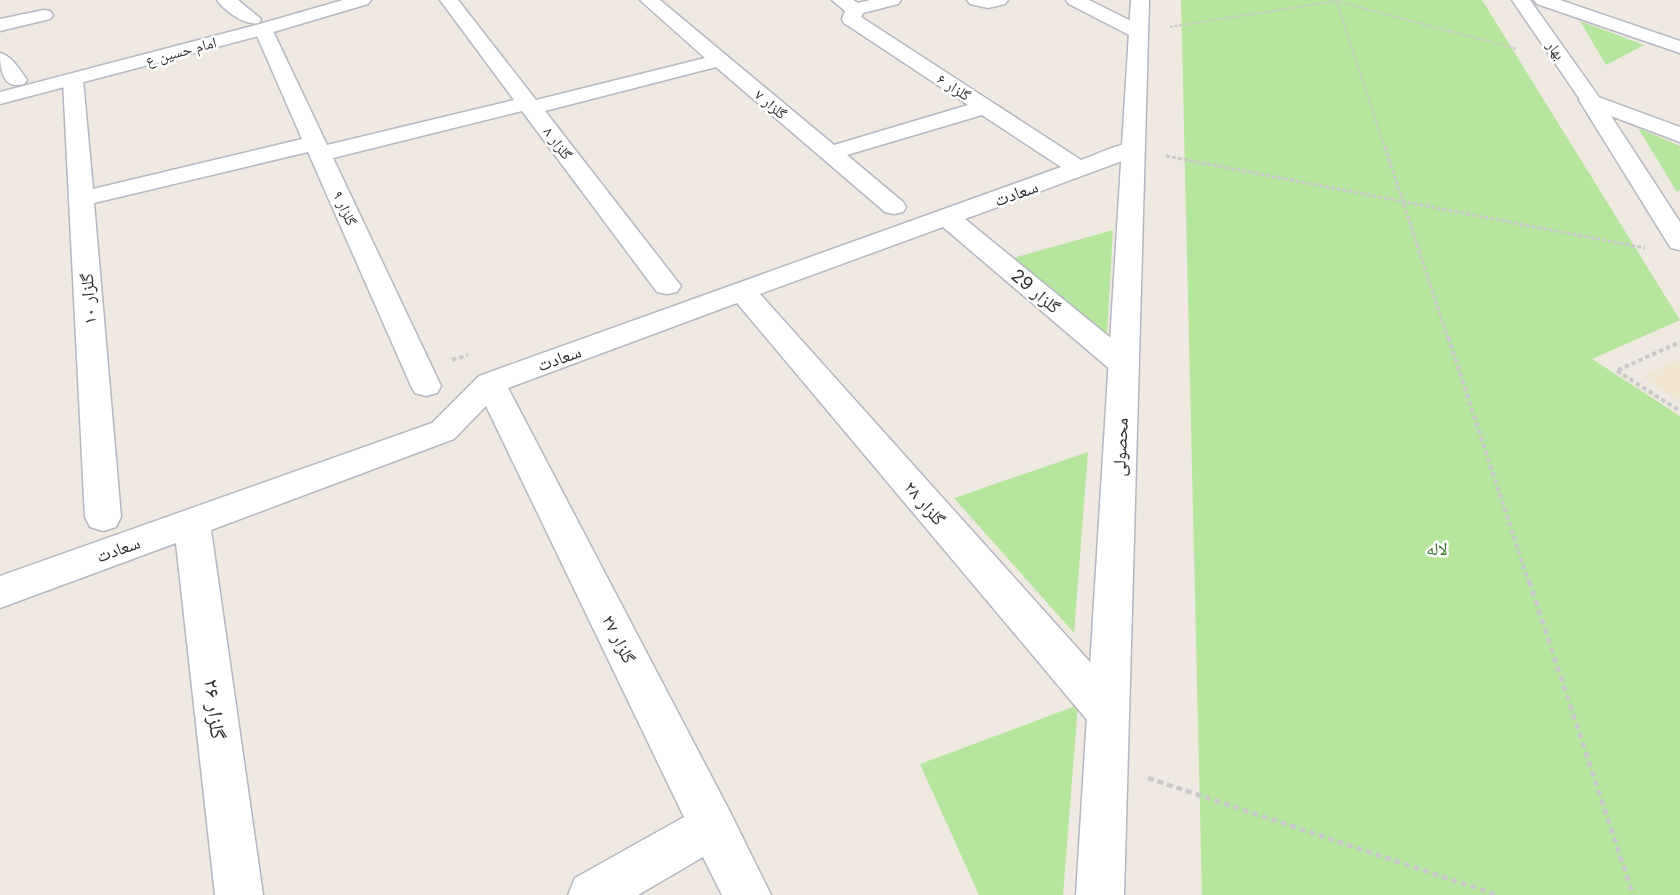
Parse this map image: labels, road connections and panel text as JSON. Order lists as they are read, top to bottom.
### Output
{
  "streets": {
    "street": [
      "بهار",
      "امام حسین ع",
      "گلزار ۶",
      "گلزار ۷",
      "گلزار ۸",
      "سعادت",
      "گلزار ۹",
      "گلزار 29",
      "گلزار ۱۰",
      "محصولی",
      "گلزار ۲۸",
      "گلزار ۲۷",
      "گلزار ۲۶"
    ]
  },
  "crossings": [
    ["امام حسین ع", "گلزار ۹"],
    ["امام حسین ع", "گلزار ۱۰"],
    ["گلزار ۶", "سعادت"],
    ["سعادت", "گلزار 29"],
    ["سعادت", "محصولی"],
    ["سعادت", "گلزار ۲۸"],
    ["سعادت", "گلزار ۲۷"],
    ["سعادت", "گلزار ۲۶"],
    ["گلزار 29", "محصولی"],
    ["محصولی", "گلزار ۲۸"]
  ],
  "parks": ["لاله"]
}
